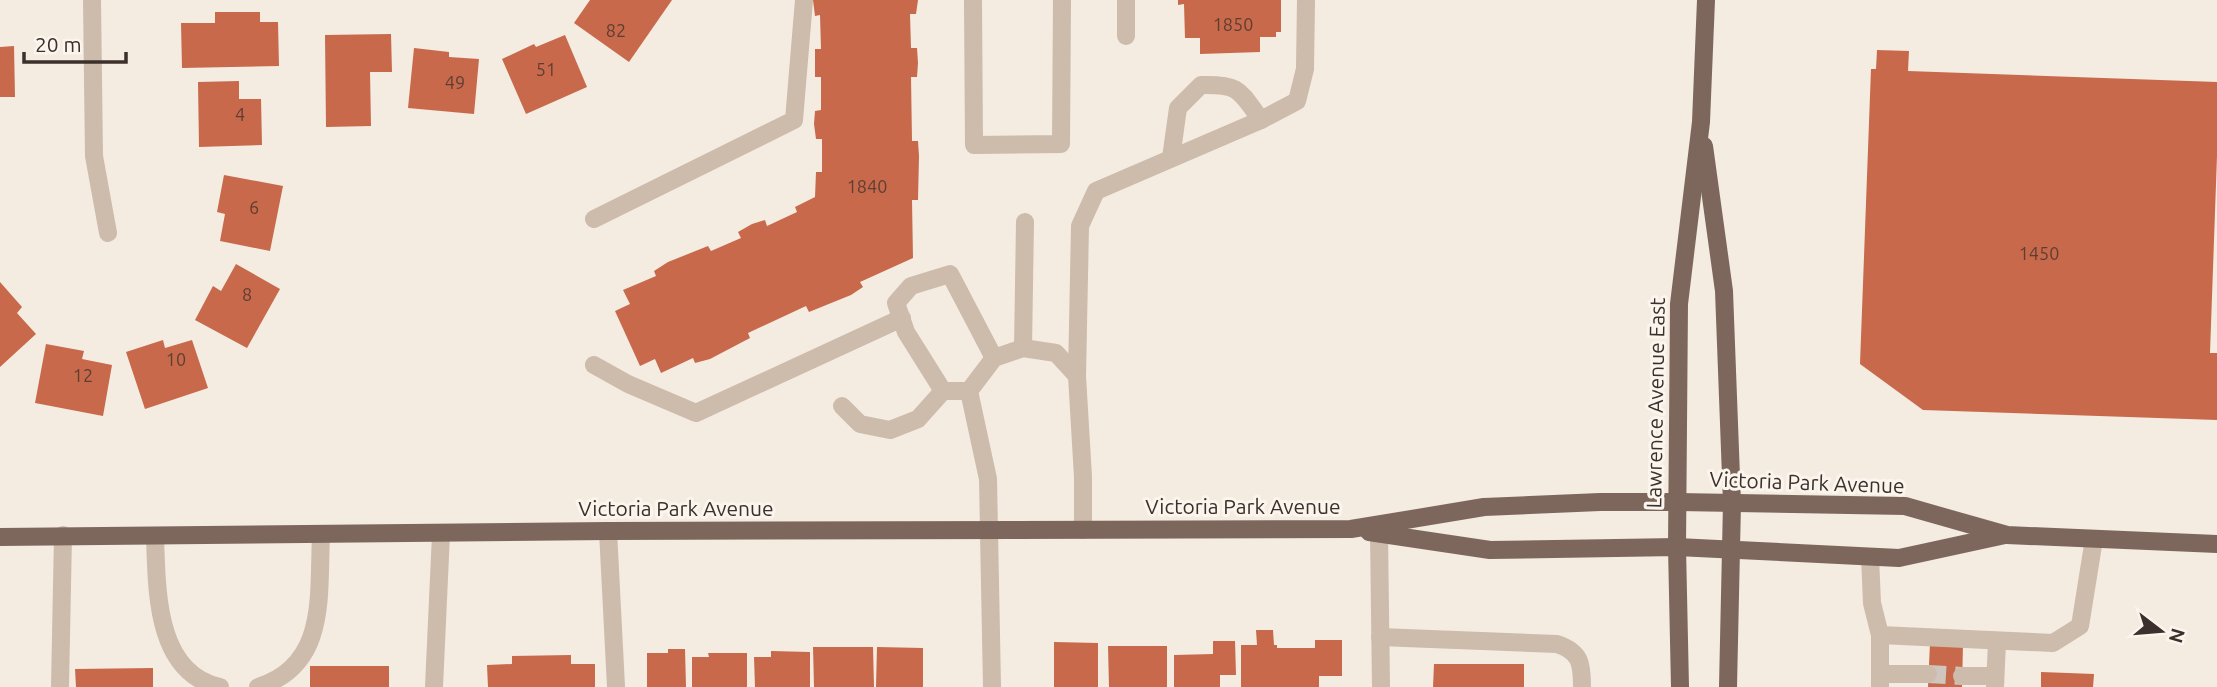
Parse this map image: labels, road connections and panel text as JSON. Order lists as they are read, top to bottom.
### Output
{
  "streets": {
    "main road": ["Lawrence Avenue East", "Victoria Park Avenue"]
  },
  "crossings": [
    ["Lawrence Avenue East", "Victoria Park Avenue"]
  ],
  "house_numbers": [
    "1850",
    "82",
    "51",
    "49",
    "4",
    "1840",
    "6",
    "1450",
    "8",
    "10",
    "12"
  ],
  "scale_bar": "20 m",
  "north": "right"
}
